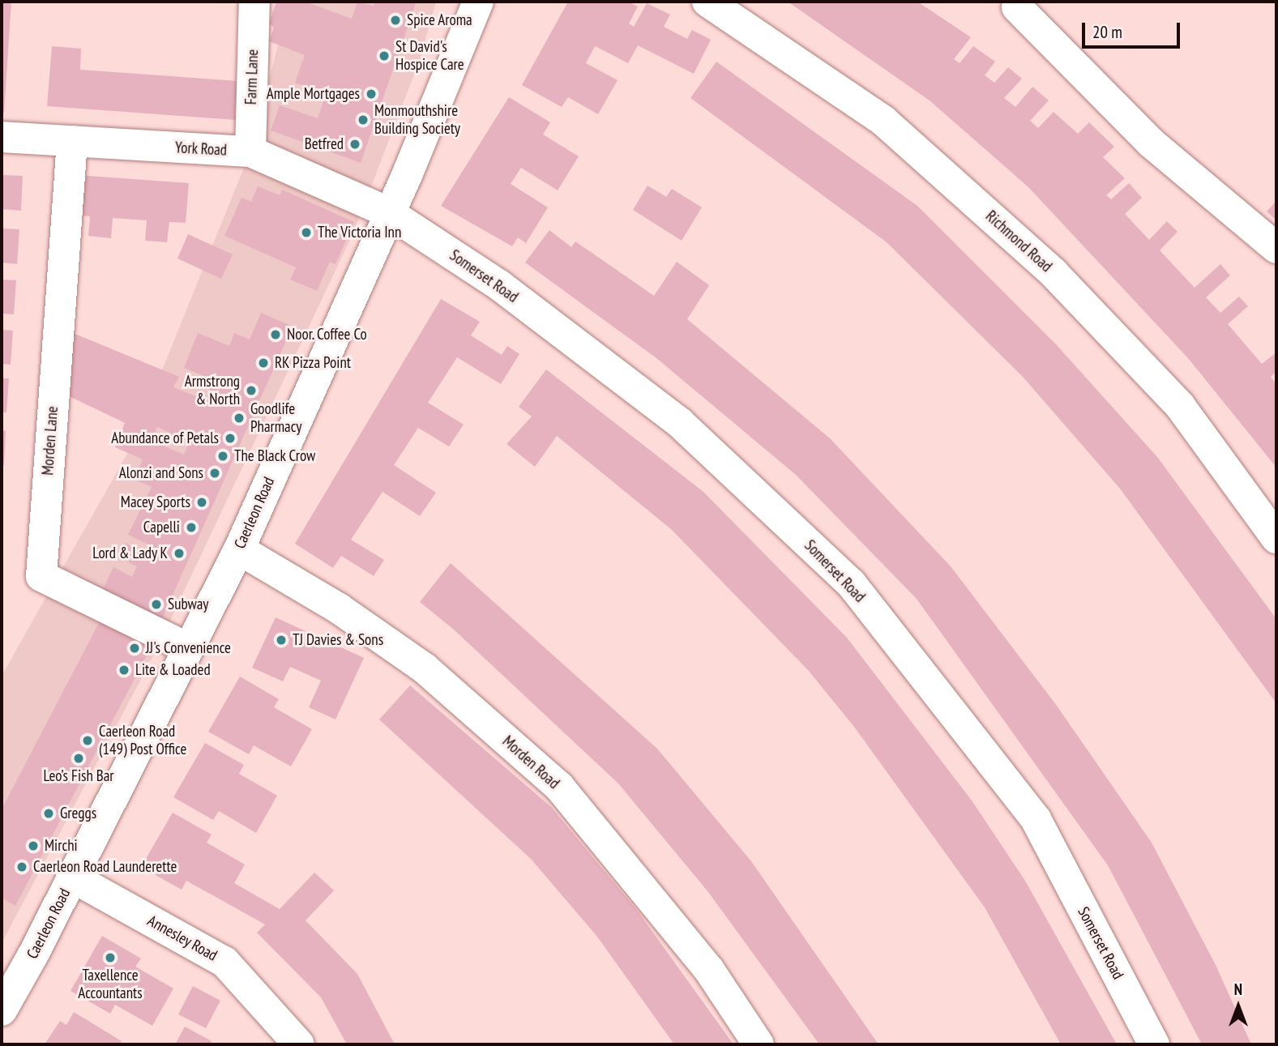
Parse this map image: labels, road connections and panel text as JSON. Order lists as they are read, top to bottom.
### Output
{
  "streets": {
    "street": [
      "Farm Lane",
      "York Road",
      "Richmond Road",
      "Somerset Road",
      "Morden Lane",
      "Caerleon Road",
      "Morden Road",
      "Annesley Road"
    ]
  },
  "crossings": [
    ["Farm Lane", "York Road"],
    ["York Road", "Somerset Road"],
    ["York Road", "Morden Lane"],
    ["York Road", "Caerleon Road"],
    ["Somerset Road", "Caerleon Road"],
    ["Morden Lane", "Caerleon Road"],
    ["Caerleon Road", "Morden Road"],
    ["Caerleon Road", "Annesley Road"]
  ],
  "places": [
    "Spice Aroma",
    "St David's Hospice Care",
    "Ample Mortgages",
    "Monmouthshire Building Society",
    "Betfred",
    "The Victoria Inn",
    "Noor. Coffee Co",
    "RK Pizza Point",
    "Armstrong & North",
    "Goodlife Pharmacy",
    "Abundance of Petals",
    "The Black Crow",
    "Alonzi and Sons",
    "Macey Sports",
    "Capelli",
    "Lord & Lady K",
    "Subway",
    "TJ Davies & Sons",
    "JJ's Convenience",
    "Lite & Loaded",
    "Caerleon Road (149) Post Office",
    "Leo’s Fish Bar",
    "Greggs",
    "Mirchi",
    "Caerleon Road Launderette",
    "Taxellence Accountants"
  ],
  "scale_bar": "20 m",
  "north": "top"
}
